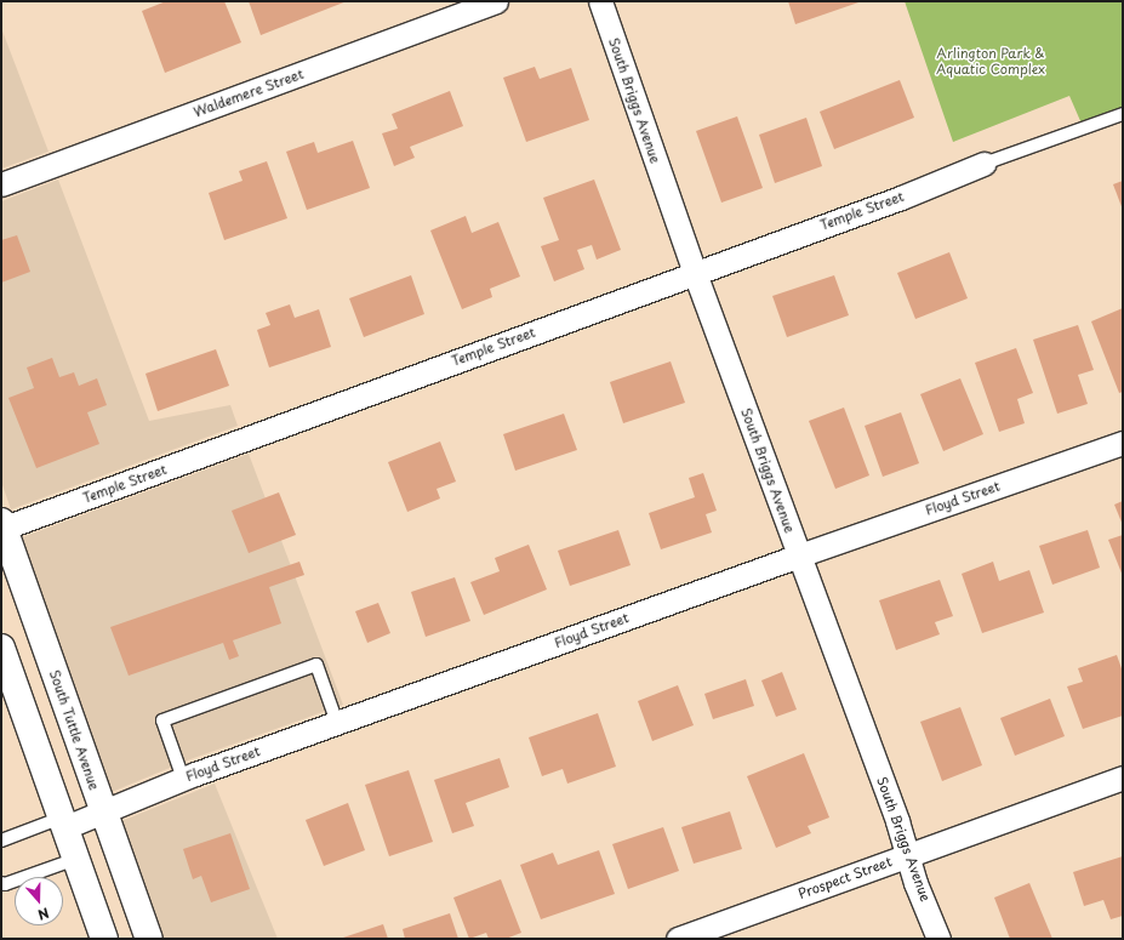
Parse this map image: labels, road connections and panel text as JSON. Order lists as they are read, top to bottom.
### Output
{
  "streets": {
    "main road": ["South Tuttle Avenue"],
    "street": [
      "Waldemere Street",
      "South Briggs Avenue",
      "Temple Street",
      "Floyd Street",
      "Prospect Street"
    ]
  },
  "crossings": [
    ["South Briggs Avenue", "Temple Street"],
    ["South Briggs Avenue", "Floyd Street"],
    ["South Briggs Avenue", "Prospect Street"],
    ["Temple Street", "South Tuttle Avenue"],
    ["Floyd Street", "South Tuttle Avenue"]
  ],
  "parks": ["Arlington Park & Aquatic Complex"],
  "north": "bottom"
}
